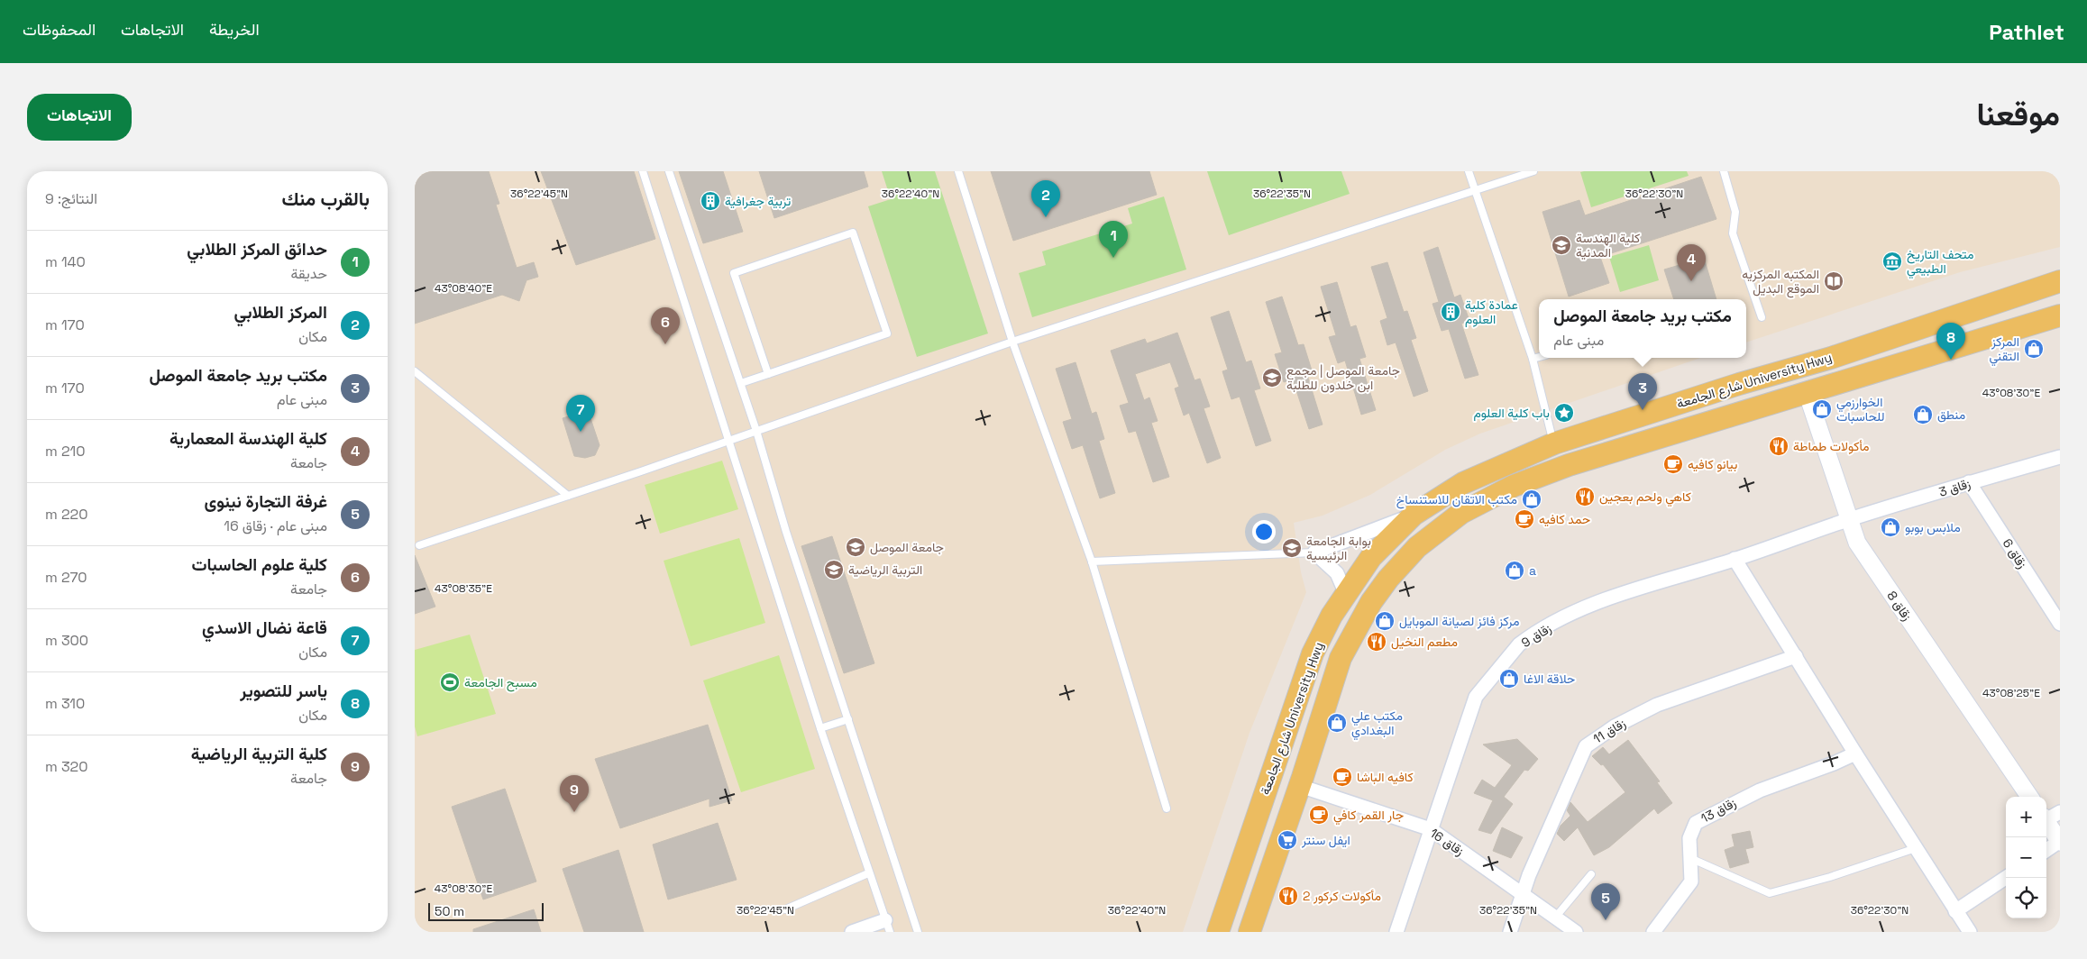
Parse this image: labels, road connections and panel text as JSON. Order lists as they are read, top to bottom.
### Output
{
  "streets": {
    "main road": ["شارع الجامعة University Hwy"],
    "street": [
      "زقاق 3",
      "زقاق 6",
      "زقاق 8",
      "زقاق 9",
      "زقاق 11",
      "زقاق 13",
      "زقاق 16"
    ]
  },
  "crossings": [
    ["شارع الجامعة University Hwy", "زقاق 8"],
    ["شارع الجامعة University Hwy", "زقاق 16"],
    ["زقاق 3", "زقاق 6"],
    ["زقاق 3", "زقاق 8"],
    ["زقاق 3", "زقاق 9"],
    ["زقاق 8", "زقاق 9"],
    ["زقاق 9", "زقاق 16"],
    ["زقاق 11", "زقاق 16"]
  ],
  "places": {
    "building": ["تربية جغرافية", "عمادة كلية العلوم"],
    "school or university": [
      "كلية الهندسة المدنية",
      "جامعة الموصل | مجمع ابن خلدون للطلبة",
      "جامعة الموصل",
      "بوابة الجامعة الرئيسية",
      "التربية الرياضية"
    ],
    "museum": ["متحف التاريخ الطبيعي"],
    "library": ["المكتبه المركزيه الموقع البديل"],
    "shop": [
      "المركز التقني",
      "الخوارزمي للحاسبات",
      "منطق",
      "مكتب الاتقان للاستنساخ",
      "ملابس بوبو",
      "a",
      "مركز فائز لصيانة الموبايل",
      "حلاقة الاغا",
      "مكتب علي البغدادي"
    ],
    "place": ["باب كلية العلوم"],
    "restaurant": [
      "مأكولات طماطة",
      "كاهي ولحم بعجين",
      "مطعم النخيل",
      "مأكولات كركور 2"
    ],
    "cafe": [
      "بيانو كافيه",
      "حمد كافيه",
      "كافيه الباشا",
      "جار القمر كافي"
    ],
    "sports": ["مسبح الجامعة"],
    "supermarket": ["ايفل سنتر"]
  },
  "scale_bar": "50 m",
  "page": {
    "header": "Pathlet",
    "nav": ["الخريطة", "الاتجاهات", "المحفوظات"],
    "title": "موقعنا",
    "buttons": "الاتجاهات",
    "heading": ["بالقرب منك", "النتائج: 9"],
    "pins": [
      "2",
      "1",
      "4",
      "6",
      "8",
      "3",
      "7",
      "9",
      "5"
    ],
    "list": [
      {
        "mark": "1",
        "name": "حدائق المركز الطلابي",
        "note": "حديقة",
        "value": "140 m"
      },
      {
        "mark": "2",
        "name": "المركز الطلابي",
        "note": "مكان",
        "value": "170 m"
      },
      {
        "mark": "3",
        "name": "مكتب بريد جامعة الموصل",
        "note": "مبنى عام",
        "value": "170 m"
      },
      {
        "mark": "4",
        "name": "كلية الهندسة المعمارية",
        "note": "جامعة",
        "value": "210 m"
      },
      {
        "mark": "5",
        "name": "غرفة التجارة نينوى",
        "note": "مبنى عام · زقاق 16",
        "value": "220 m"
      },
      {
        "mark": "6",
        "name": "كلية علوم الحاسبات",
        "note": "جامعة",
        "value": "270 m"
      },
      {
        "mark": "7",
        "name": "قاعة نضال الاسدي",
        "note": "مكان",
        "value": "300 m"
      },
      {
        "mark": "8",
        "name": "ياسر للتصوير",
        "note": "مكان",
        "value": "310 m"
      },
      {
        "mark": "9",
        "name": "كلية التربية الرياضية",
        "note": "جامعة",
        "value": "320 m"
      }
    ],
    "popup": ["مكتب بريد جامعة الموصل", "مبنى عام"],
    "map_buttons": ["+", "−"],
    "scale": "50 m"
  },
  "coordinates": [
    "36°22'45\"N",
    "36°22'40\"N",
    "36°22'35\"N",
    "36°22'30\"N",
    "43°08'40\"E",
    "43°08'30\"E",
    "43°08'35\"E",
    "43°08'25\"E"
  ]
}
